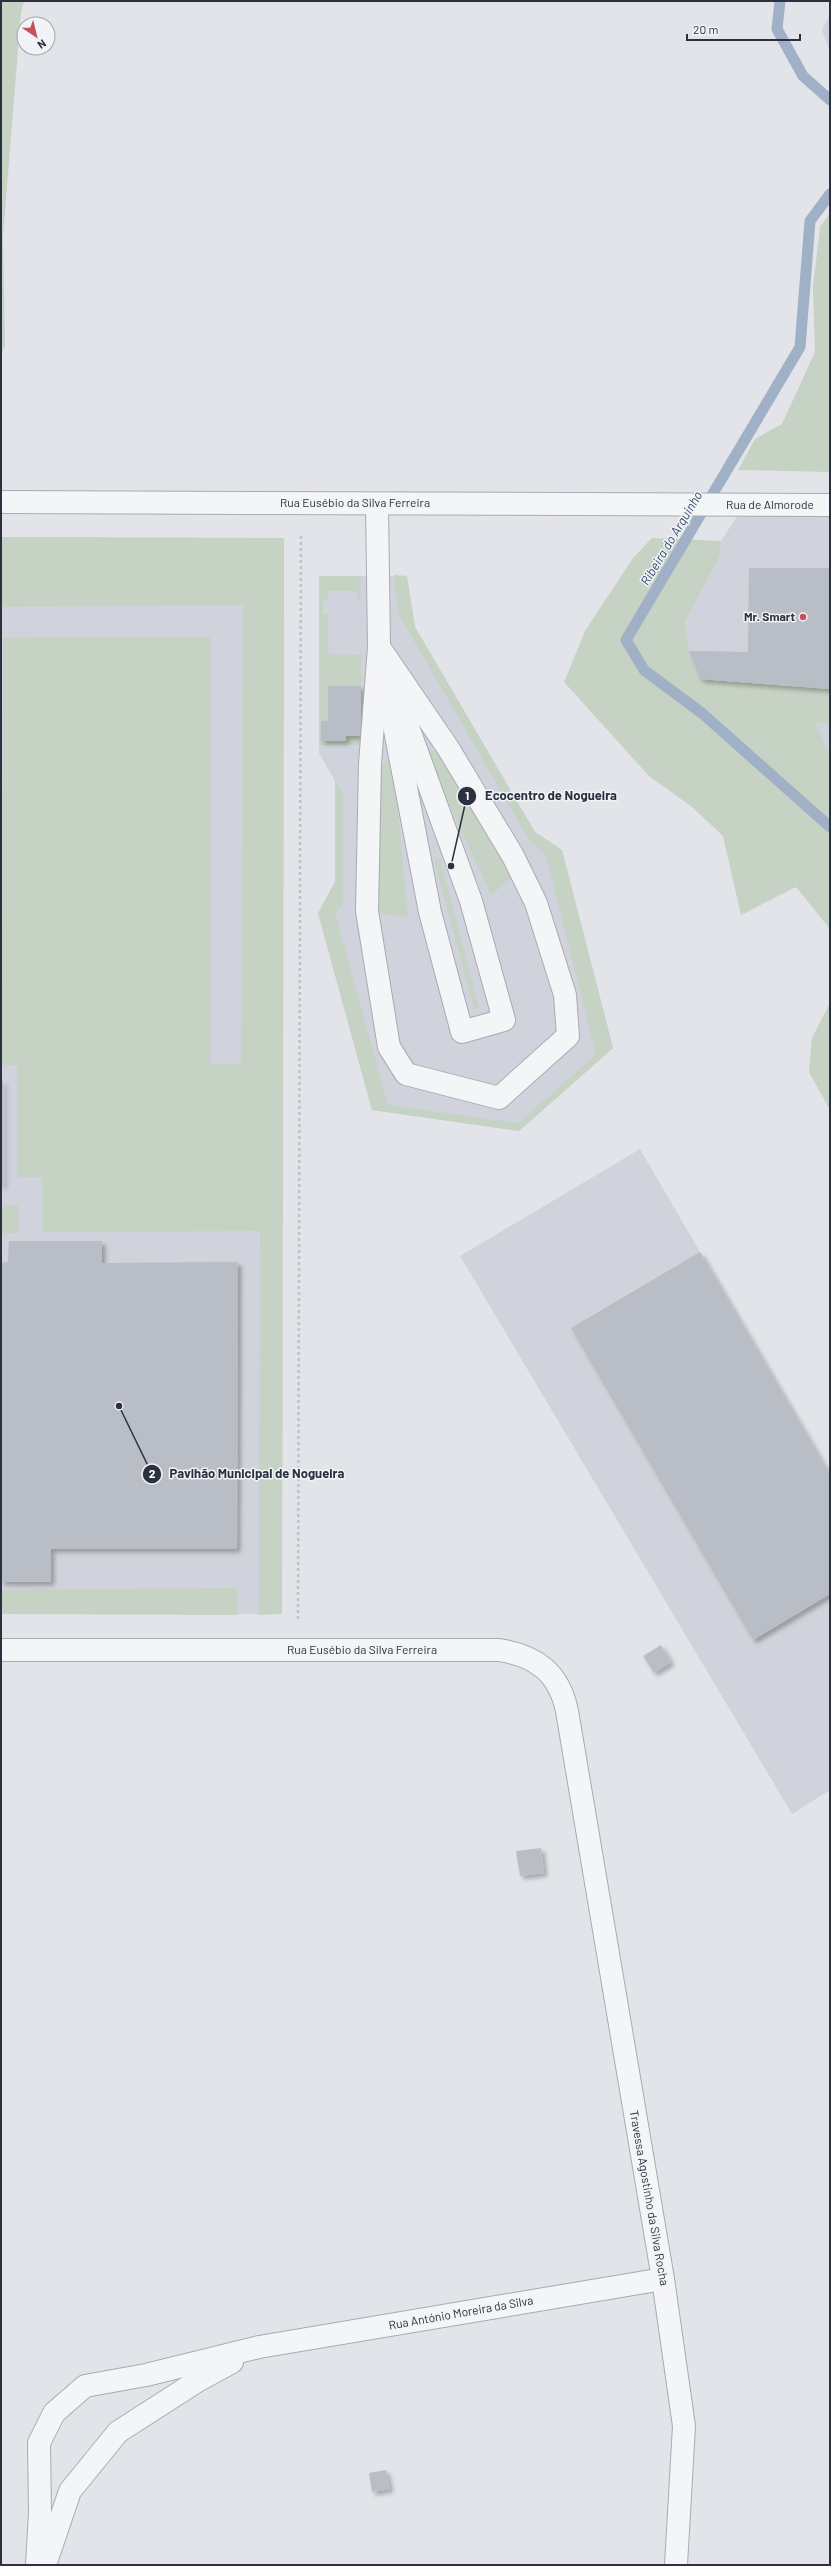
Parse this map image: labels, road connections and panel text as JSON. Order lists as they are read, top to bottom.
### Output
{
  "streets": {
    "street": [
      "Rua Eusébio da Silva Ferreira",
      "Rua de Almorode",
      "Travessa Agostinho da Silva Rocha",
      "Rua António Moreira da Silva"
    ]
  },
  "crossings": [
    ["Rua Eusébio da Silva Ferreira", "Rua de Almorode"],
    ["Rua Eusébio da Silva Ferreira", "Travessa Agostinho da Silva Rocha"],
    ["Travessa Agostinho da Silva Rocha", "Rua António Moreira da Silva"]
  ],
  "water": ["Ribeira do Arquinho"],
  "places": ["Mr. Smart", "Ecocentro de Nogueira", "Pavihão Municipal de Nogueira"],
  "scale_bar": "20 m",
  "north": "bottom right"
}
